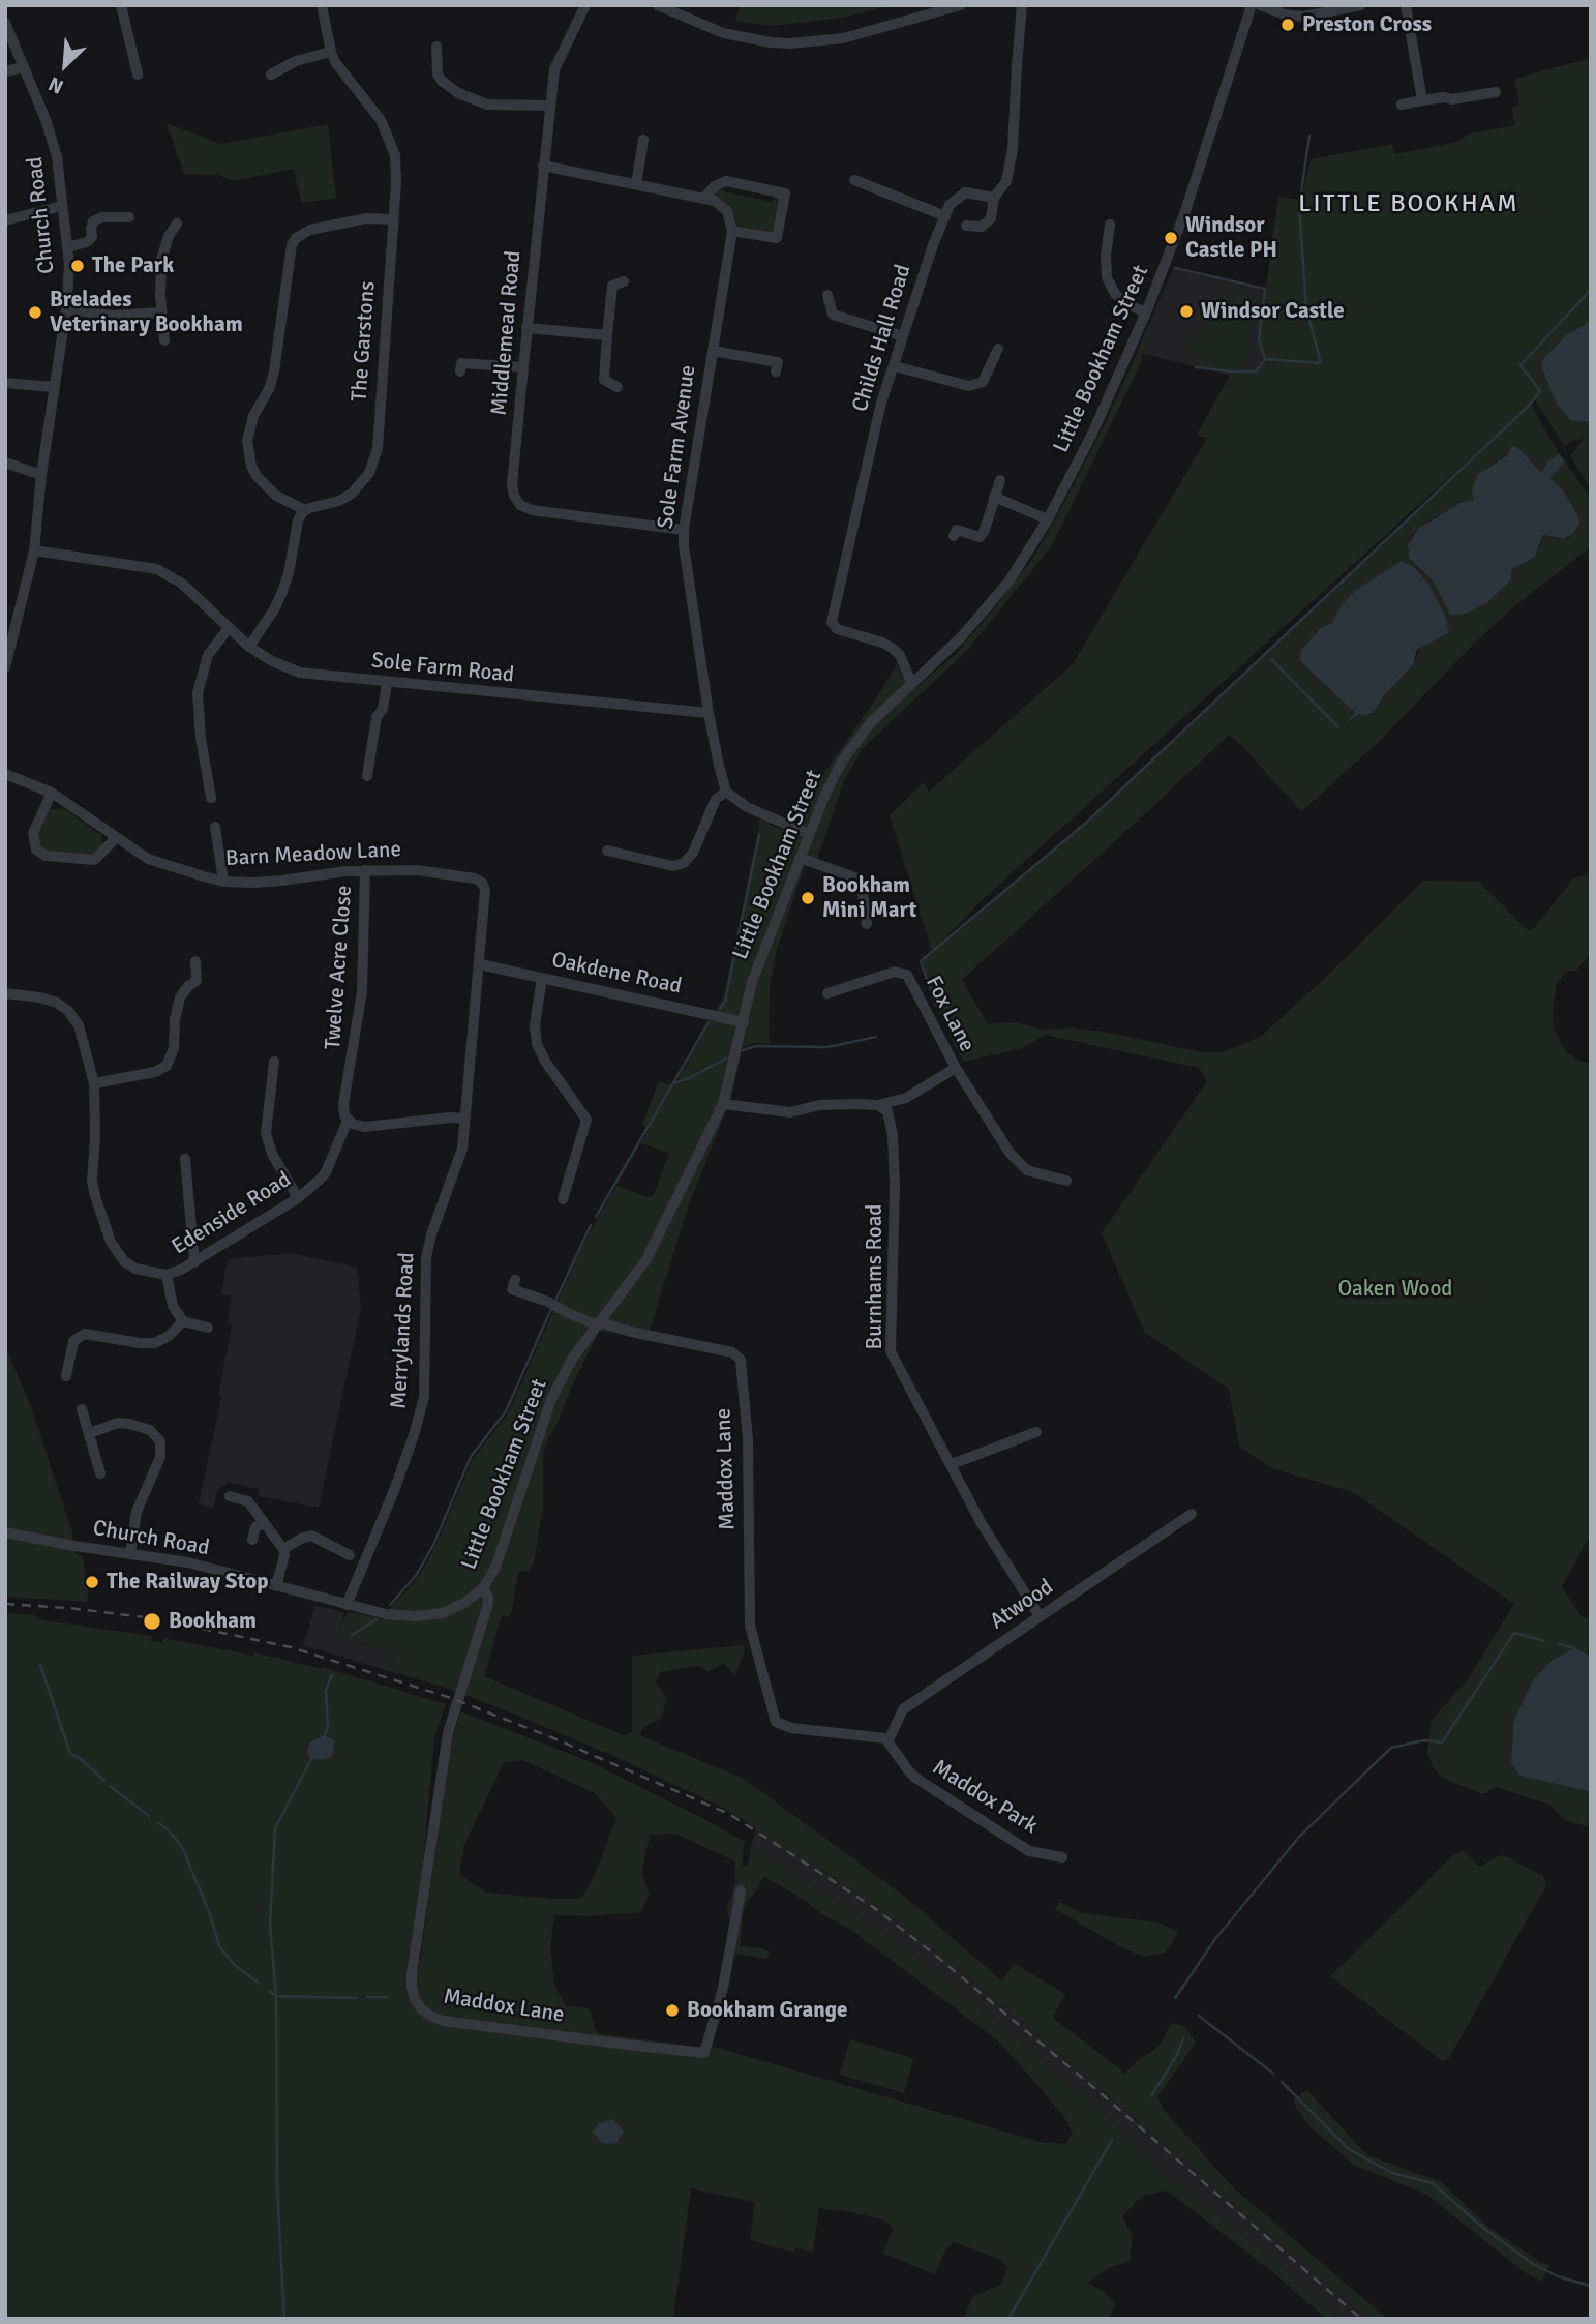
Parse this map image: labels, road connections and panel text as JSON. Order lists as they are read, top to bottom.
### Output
{
  "streets": {
    "street": [
      "Church Road",
      "Middlemead Road",
      "Childs Hall Road",
      "The Garstons",
      "Little Bookham Street",
      "Sole Farm Avenue",
      "Sole Farm Road",
      "Barn Meadow Lane",
      "Twelve Acre Close",
      "Oakdene Road",
      "Fox Lane",
      "Edenside Road",
      "Burnhams Road",
      "Merrylands Road",
      "Maddox Lane",
      "Atwood",
      "Maddox Park"
    ]
  },
  "crossings": [
    ["Church Road", "Little Bookham Street"],
    ["Church Road", "Sole Farm Road"],
    ["Church Road", "Merrylands Road"],
    ["Middlemead Road", "Sole Farm Avenue"],
    ["Childs Hall Road", "Little Bookham Street"],
    ["Little Bookham Street", "Oakdene Road"],
    ["Little Bookham Street", "Maddox Lane"],
    ["Sole Farm Avenue", "Sole Farm Road"],
    ["Barn Meadow Lane", "Twelve Acre Close"],
    ["Barn Meadow Lane", "Oakdene Road"],
    ["Barn Meadow Lane", "Merrylands Road"],
    ["Twelve Acre Close", "Edenside Road"],
    ["Oakdene Road", "Merrylands Road"],
    ["Fox Lane", "Burnhams Road"],
    ["Burnhams Road", "Atwood"],
    ["Maddox Lane", "Atwood"],
    ["Maddox Lane", "Maddox Park"],
    ["Atwood", "Maddox Park"]
  ],
  "districts": ["LITTLE BOOKHAM"],
  "parks": ["Oaken Wood"],
  "places": [
    "Preston Cross",
    "Windsor Castle PH",
    "The Park",
    "Windsor Castle",
    "Brelades Veterinary Bookham",
    "Bookham Mini Mart",
    "The Railway Stop",
    "Bookham",
    "Bookham Grange"
  ],
  "north": "bottom left"
}
